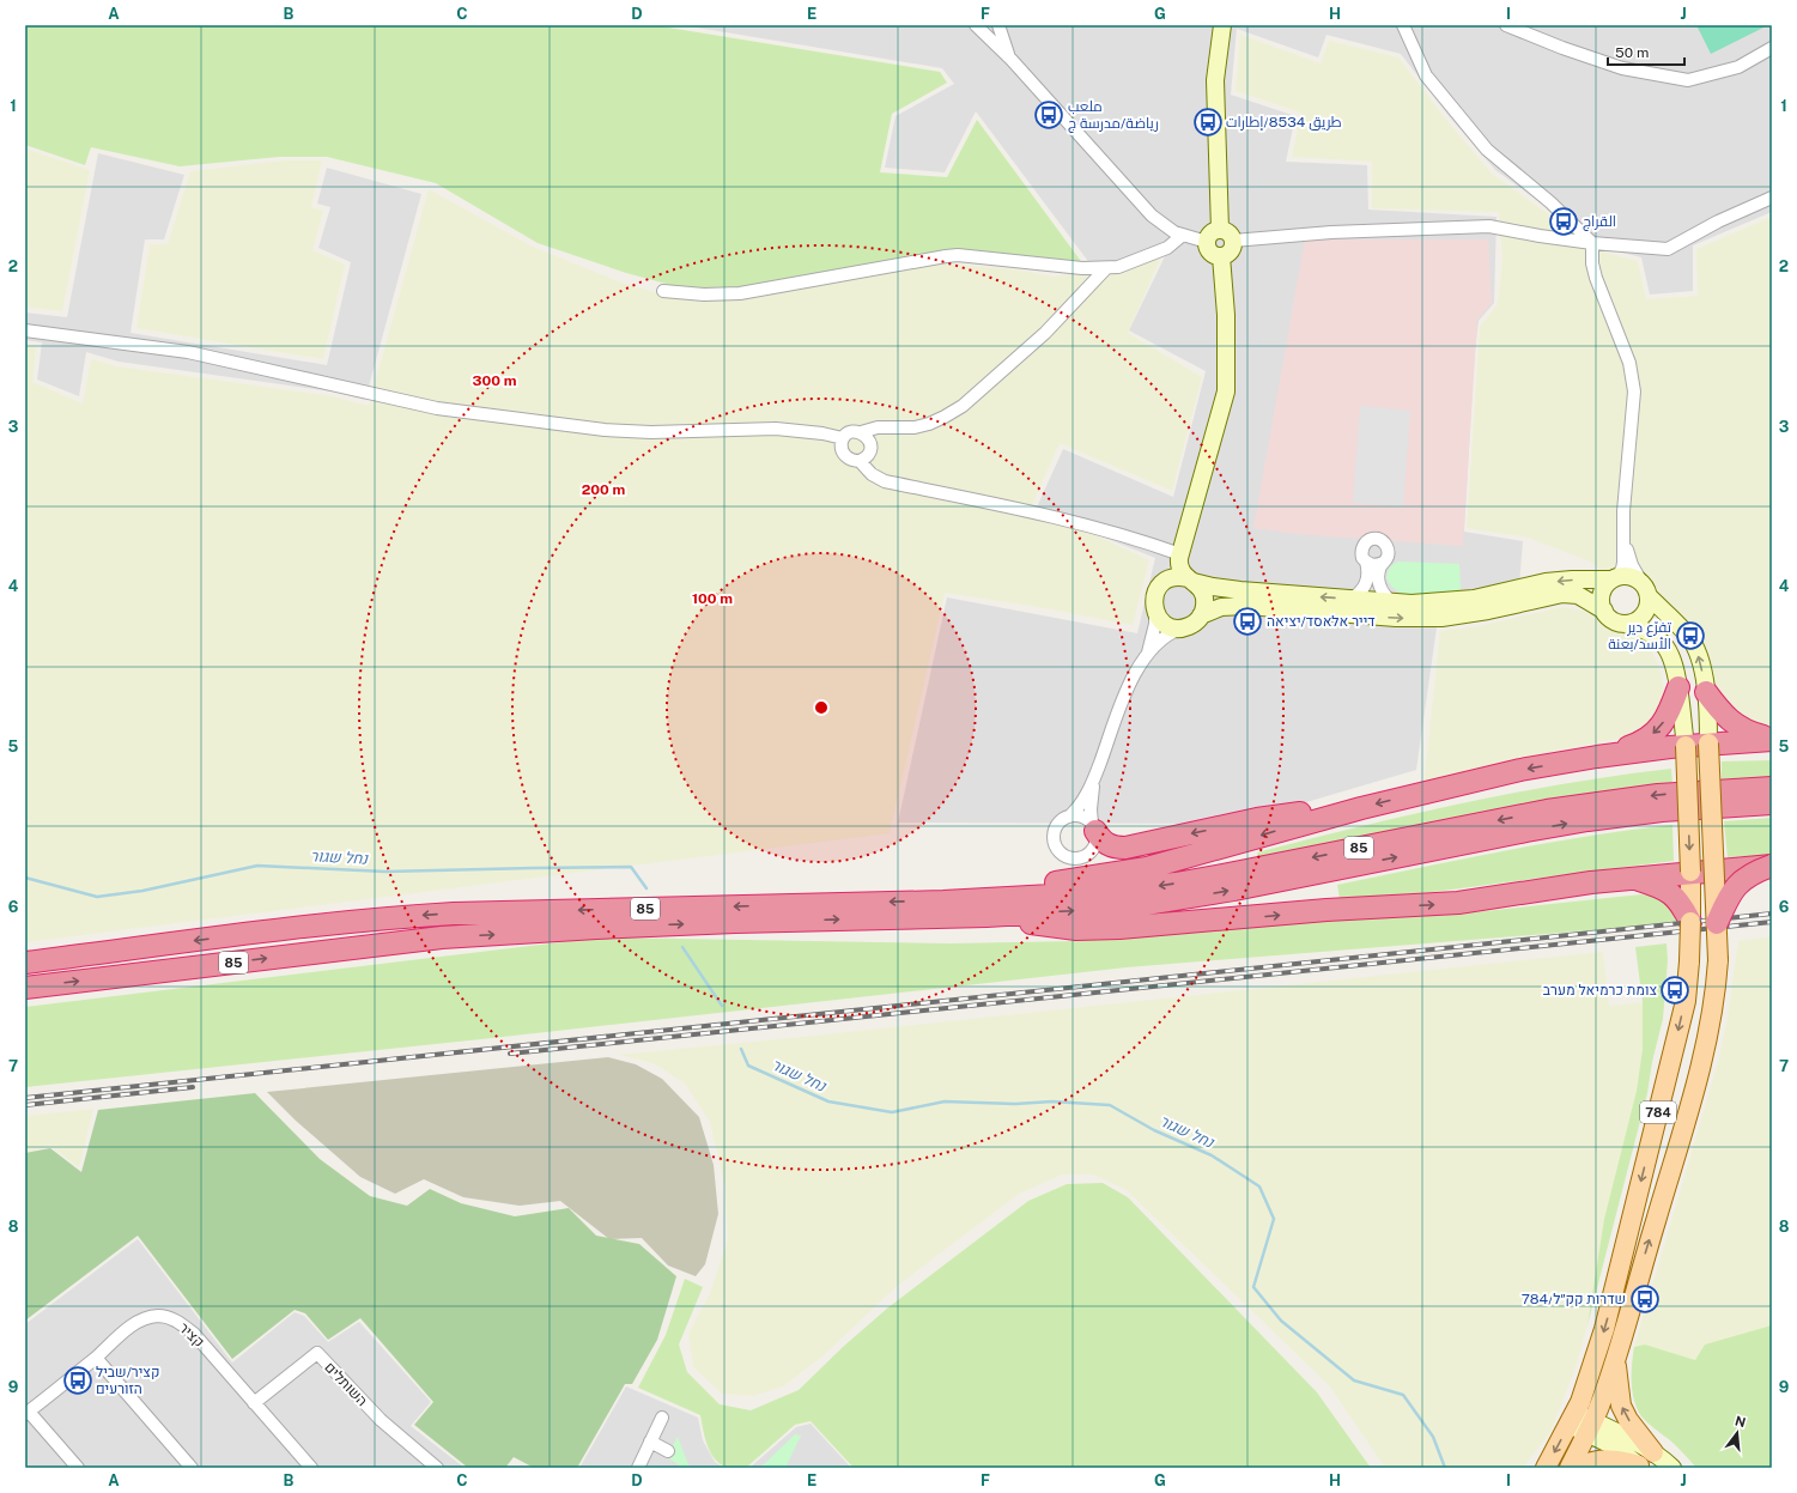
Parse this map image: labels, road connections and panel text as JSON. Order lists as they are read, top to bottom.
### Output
{
  "streets": {
    "highway": ["85"],
    "main road": ["784"],
    "street": ["קציר", "השותלים"]
  },
  "crossings": [
    ["קציר", "השותלים"]
  ],
  "water": ["נחל שגור"],
  "places": {
    "bus stop": [
      "ملعب رياضة/مدرسة ج",
      "طريق 8534/إطارات",
      "القراج",
      "דייר אלאסד/יציאה",
      "تفرّع دير الأسد/بعنة",
      "צומת כרמיאל מערב",
      "784/שדרות קק״ל",
      "קציר/שביל הזורעים"
    ]
  },
  "scale_bar": "50 m",
  "north": "top",
  "grid": {
    "columns": [
      "A",
      "B",
      "C",
      "D",
      "E",
      "F",
      "G",
      "H",
      "I",
      "J"
    ],
    "rows": [
      "1",
      "2",
      "3",
      "4",
      "5",
      "6",
      "7",
      "8",
      "9"
    ]
  },
  "rings": ["300 m", "200 m", "100 m"]
}
